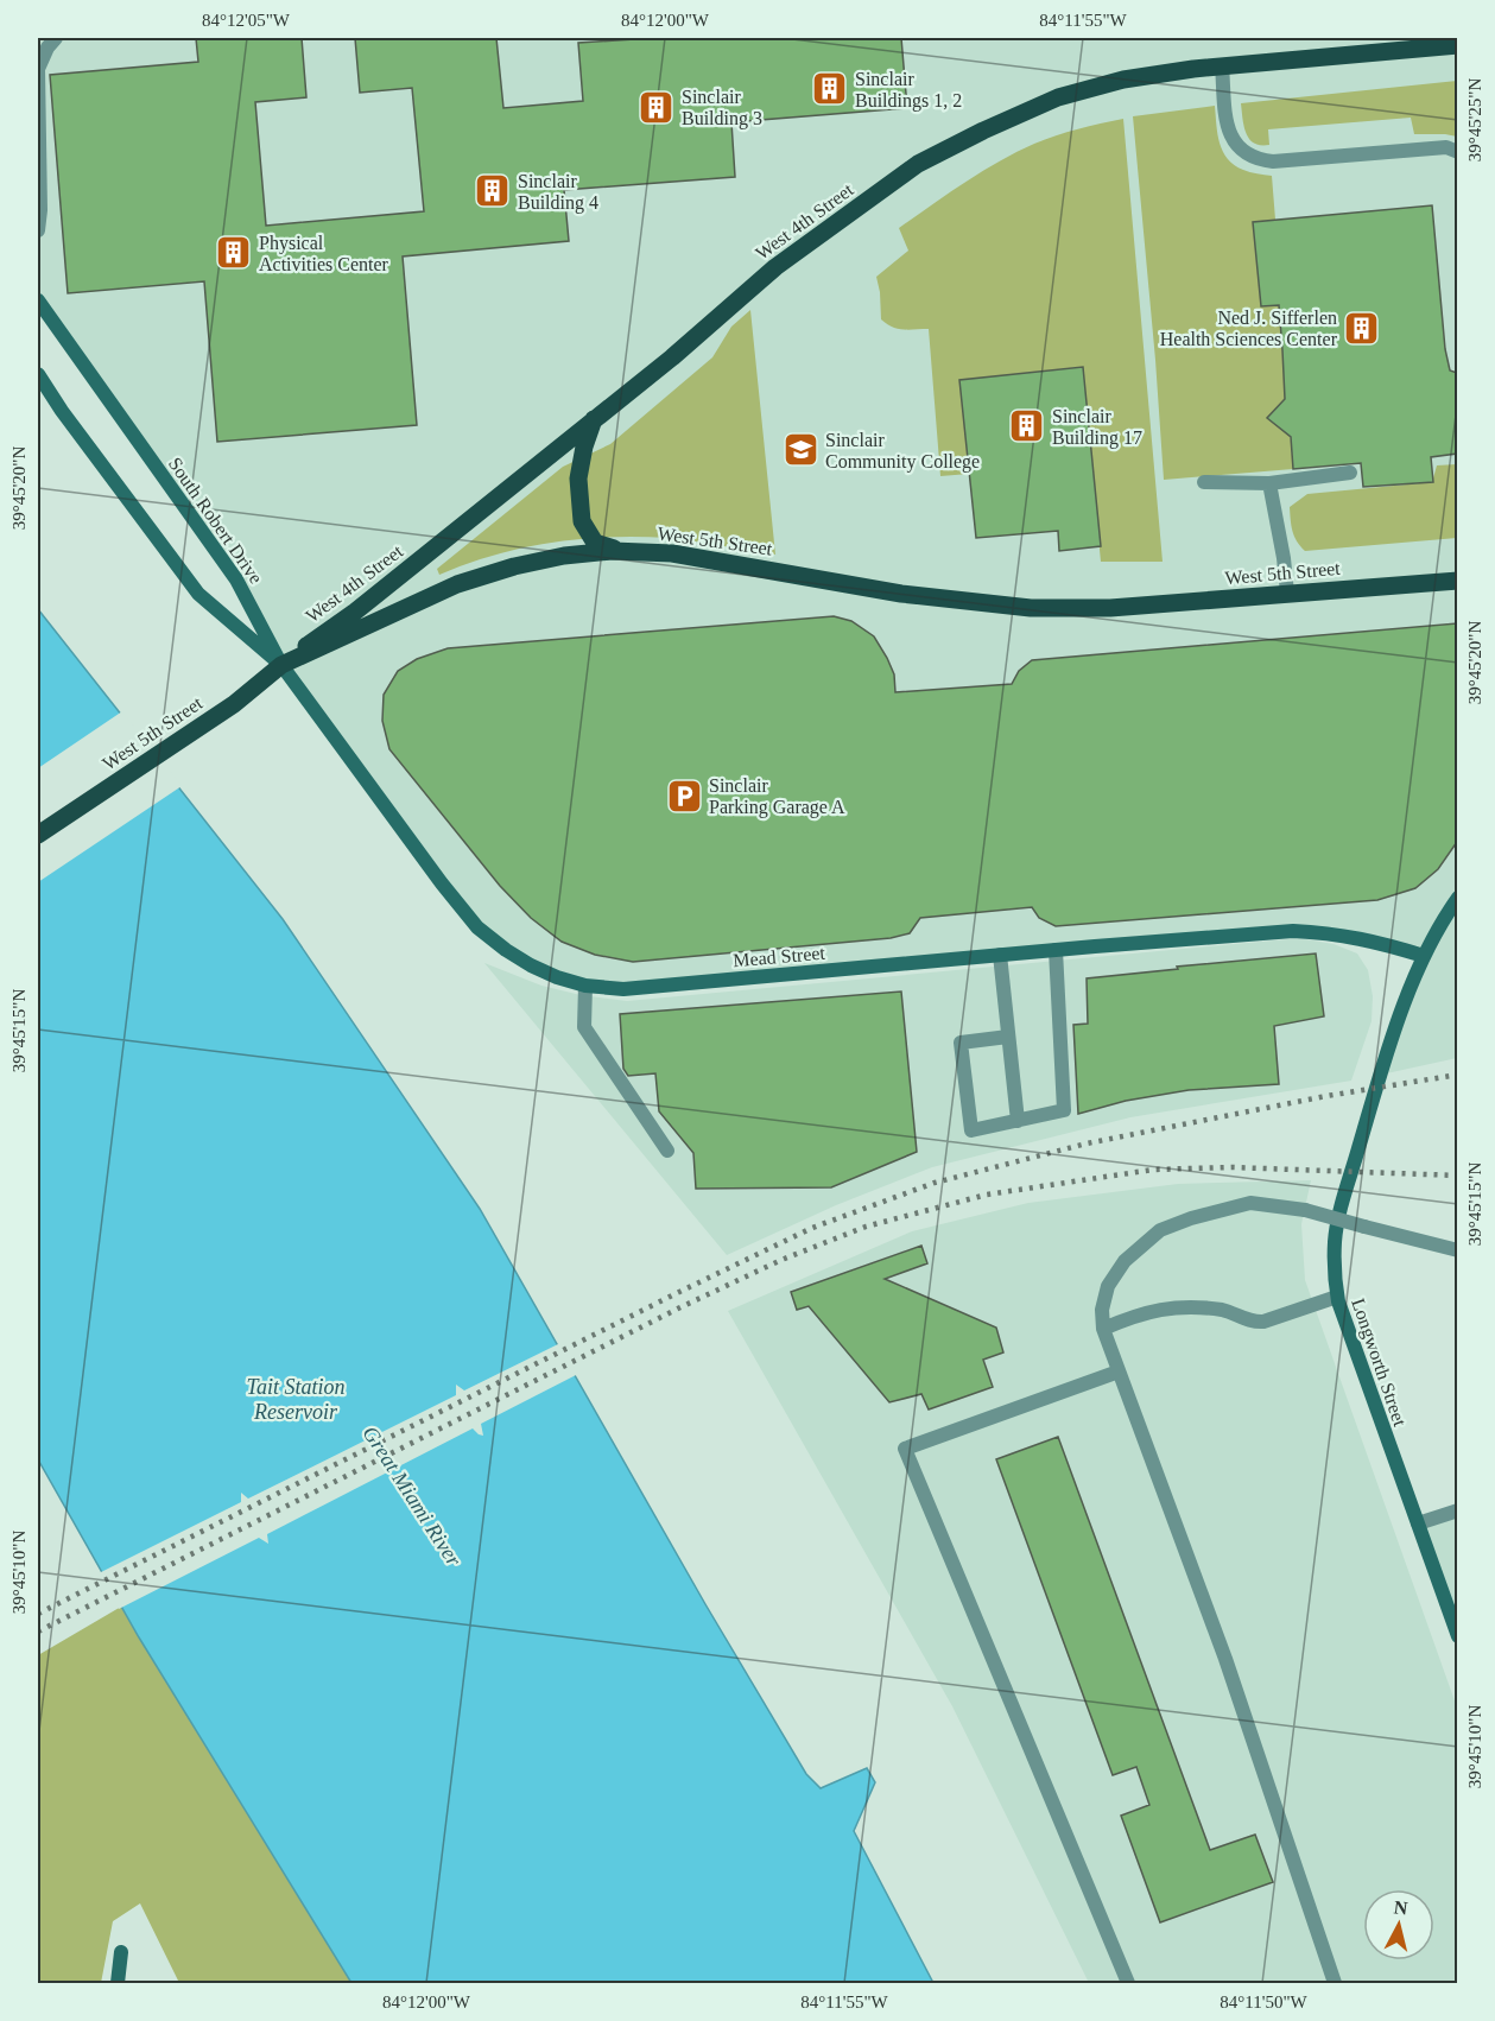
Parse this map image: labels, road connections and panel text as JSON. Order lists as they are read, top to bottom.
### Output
{
  "streets": {
    "main road": ["West 4th Street", "West 5th Street"],
    "street": ["South Robert Drive", "Mead Street", "Longworth Street"]
  },
  "crossings": [
    ["West 4th Street", "South Robert Drive"],
    ["West 4th Street", "West 5th Street"],
    ["West 4th Street", "Mead Street"],
    ["South Robert Drive", "West 5th Street"],
    ["South Robert Drive", "Mead Street"],
    ["West 5th Street", "Mead Street"],
    ["Mead Street", "Longworth Street"]
  ],
  "water": ["Tait Station Reservoir", "Great Miami River"],
  "places": {
    "building": [
      "Sinclair Buildings 1, 2",
      "Sinclair Building 3",
      "Sinclair Building 4",
      "Physical Activities Center",
      "Ned J. Sifferlen Health Sciences Center",
      "Sinclair Building 17"
    ],
    "school or university": ["Sinclair Community College"],
    "parking": ["Sinclair Parking Garage A"]
  },
  "north": "top",
  "coordinates": [
    "84°12'05\"W",
    "84°12'00\"W",
    "84°11'55\"W",
    "39°45'25\"N",
    "39°45'20\"N",
    "39°45'15\"N",
    "39°45'10\"N",
    "84°11'50\"W"
  ]
}
